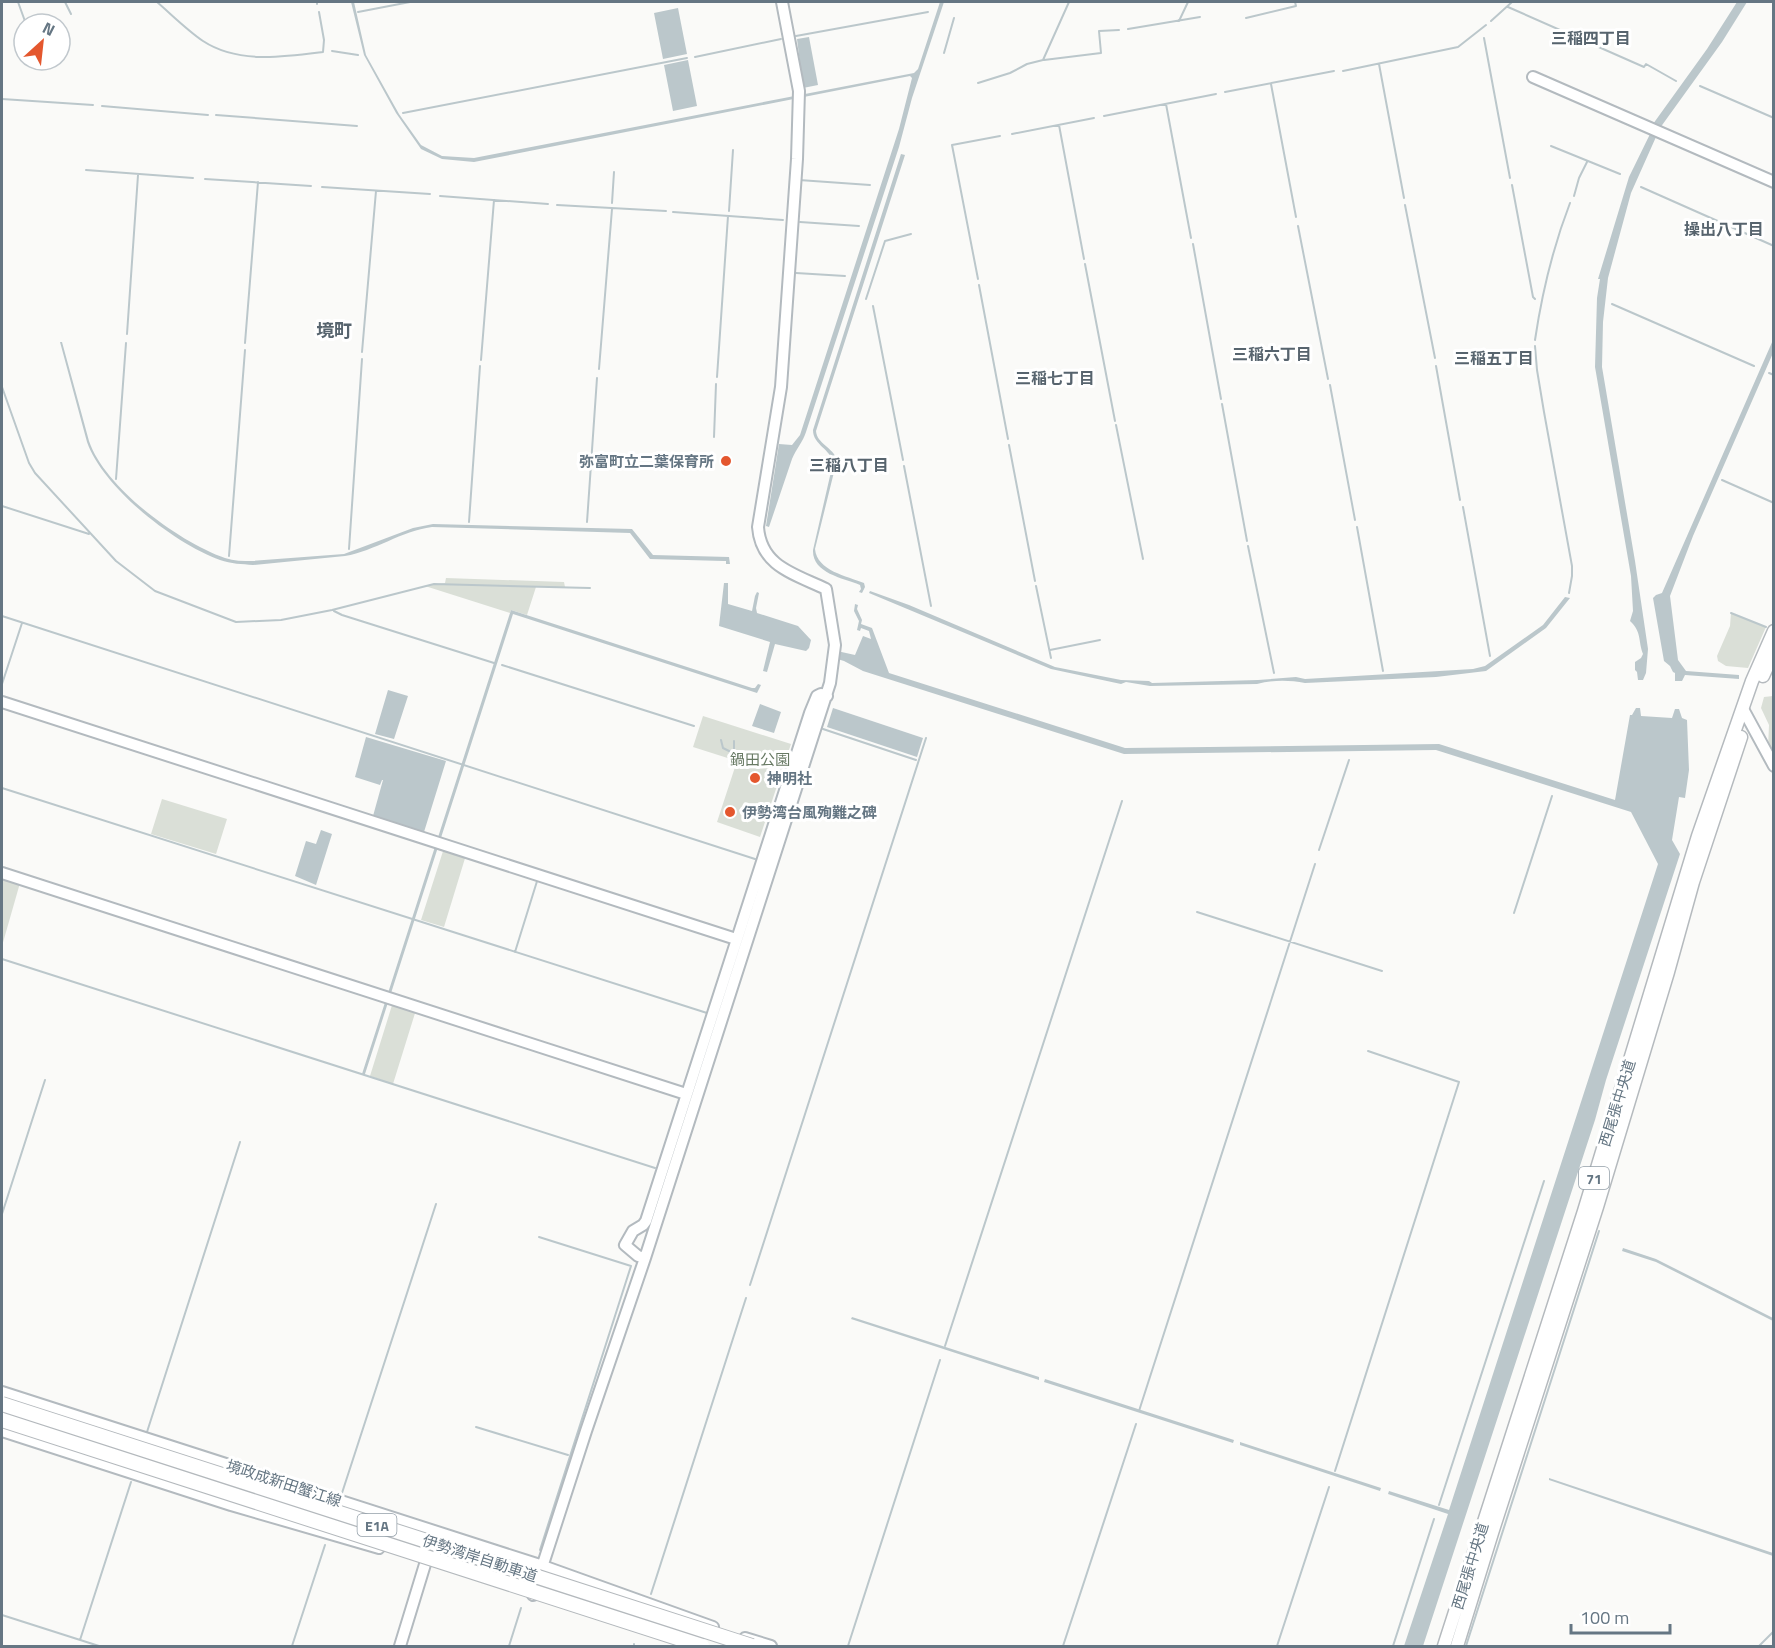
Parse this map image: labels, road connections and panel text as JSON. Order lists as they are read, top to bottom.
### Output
{
  "streets": {
    "highway": ["E1A", "伊勢湾岸自動車道"],
    "main road": ["西尾張中央道", "71"],
    "street": ["境政成新田蟹江線"]
  },
  "districts": [
    "三稲四丁目",
    "操出八丁目",
    "境町",
    "三稲六丁目",
    "三稲五丁目",
    "三稲七丁目",
    "三稲八丁目"
  ],
  "parks": ["鍋田公園"],
  "places": ["弥富町立二葉保育所", "神明社", "伊勢湾台風殉難之碑"],
  "scale_bar": "100 m",
  "north": "top right"
}
